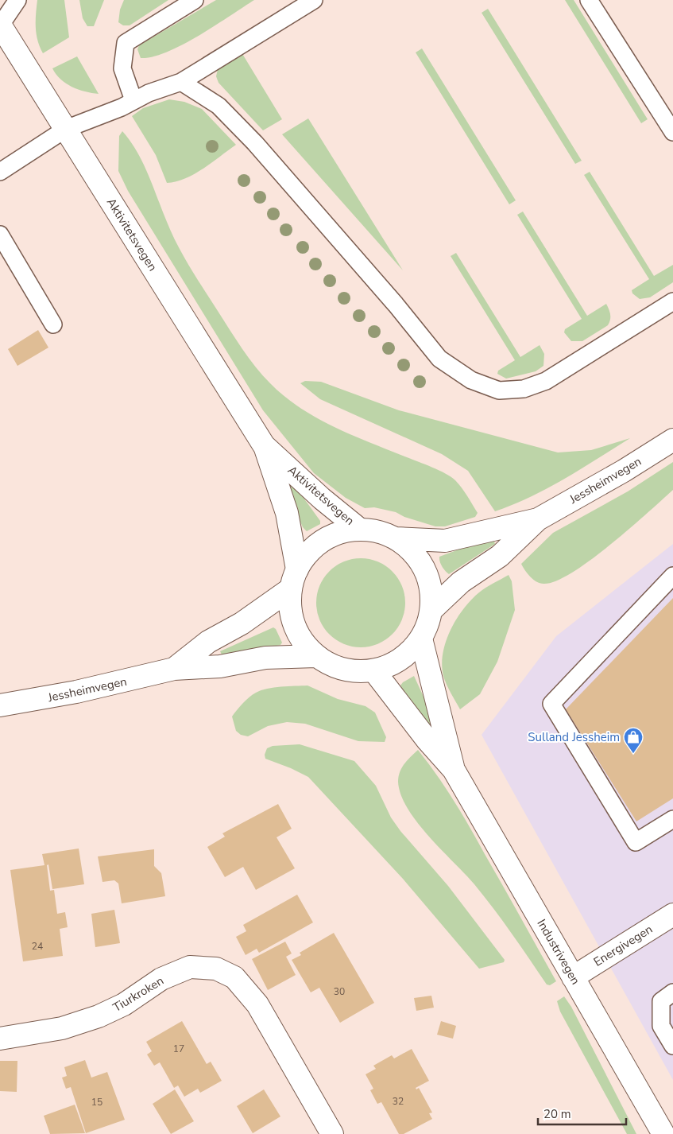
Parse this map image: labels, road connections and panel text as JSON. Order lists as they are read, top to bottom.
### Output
{
  "streets": {
    "street": [
      "Aktivitetsvegen",
      "Jessheimvegen",
      "Energivegen",
      "Industrivegen",
      "Tiurkroken"
    ]
  },
  "crossings": [
    ["Aktivitetsvegen", "Jessheimvegen"],
    ["Aktivitetsvegen", "Industrivegen"],
    ["Jessheimvegen", "Industrivegen"],
    ["Energivegen", "Industrivegen"]
  ],
  "places": {
    "shop": ["Sulland Jessheim"]
  },
  "house_numbers": [
    "24",
    "30",
    "17",
    "32",
    "15"
  ],
  "scale_bar": "20 m"
}
